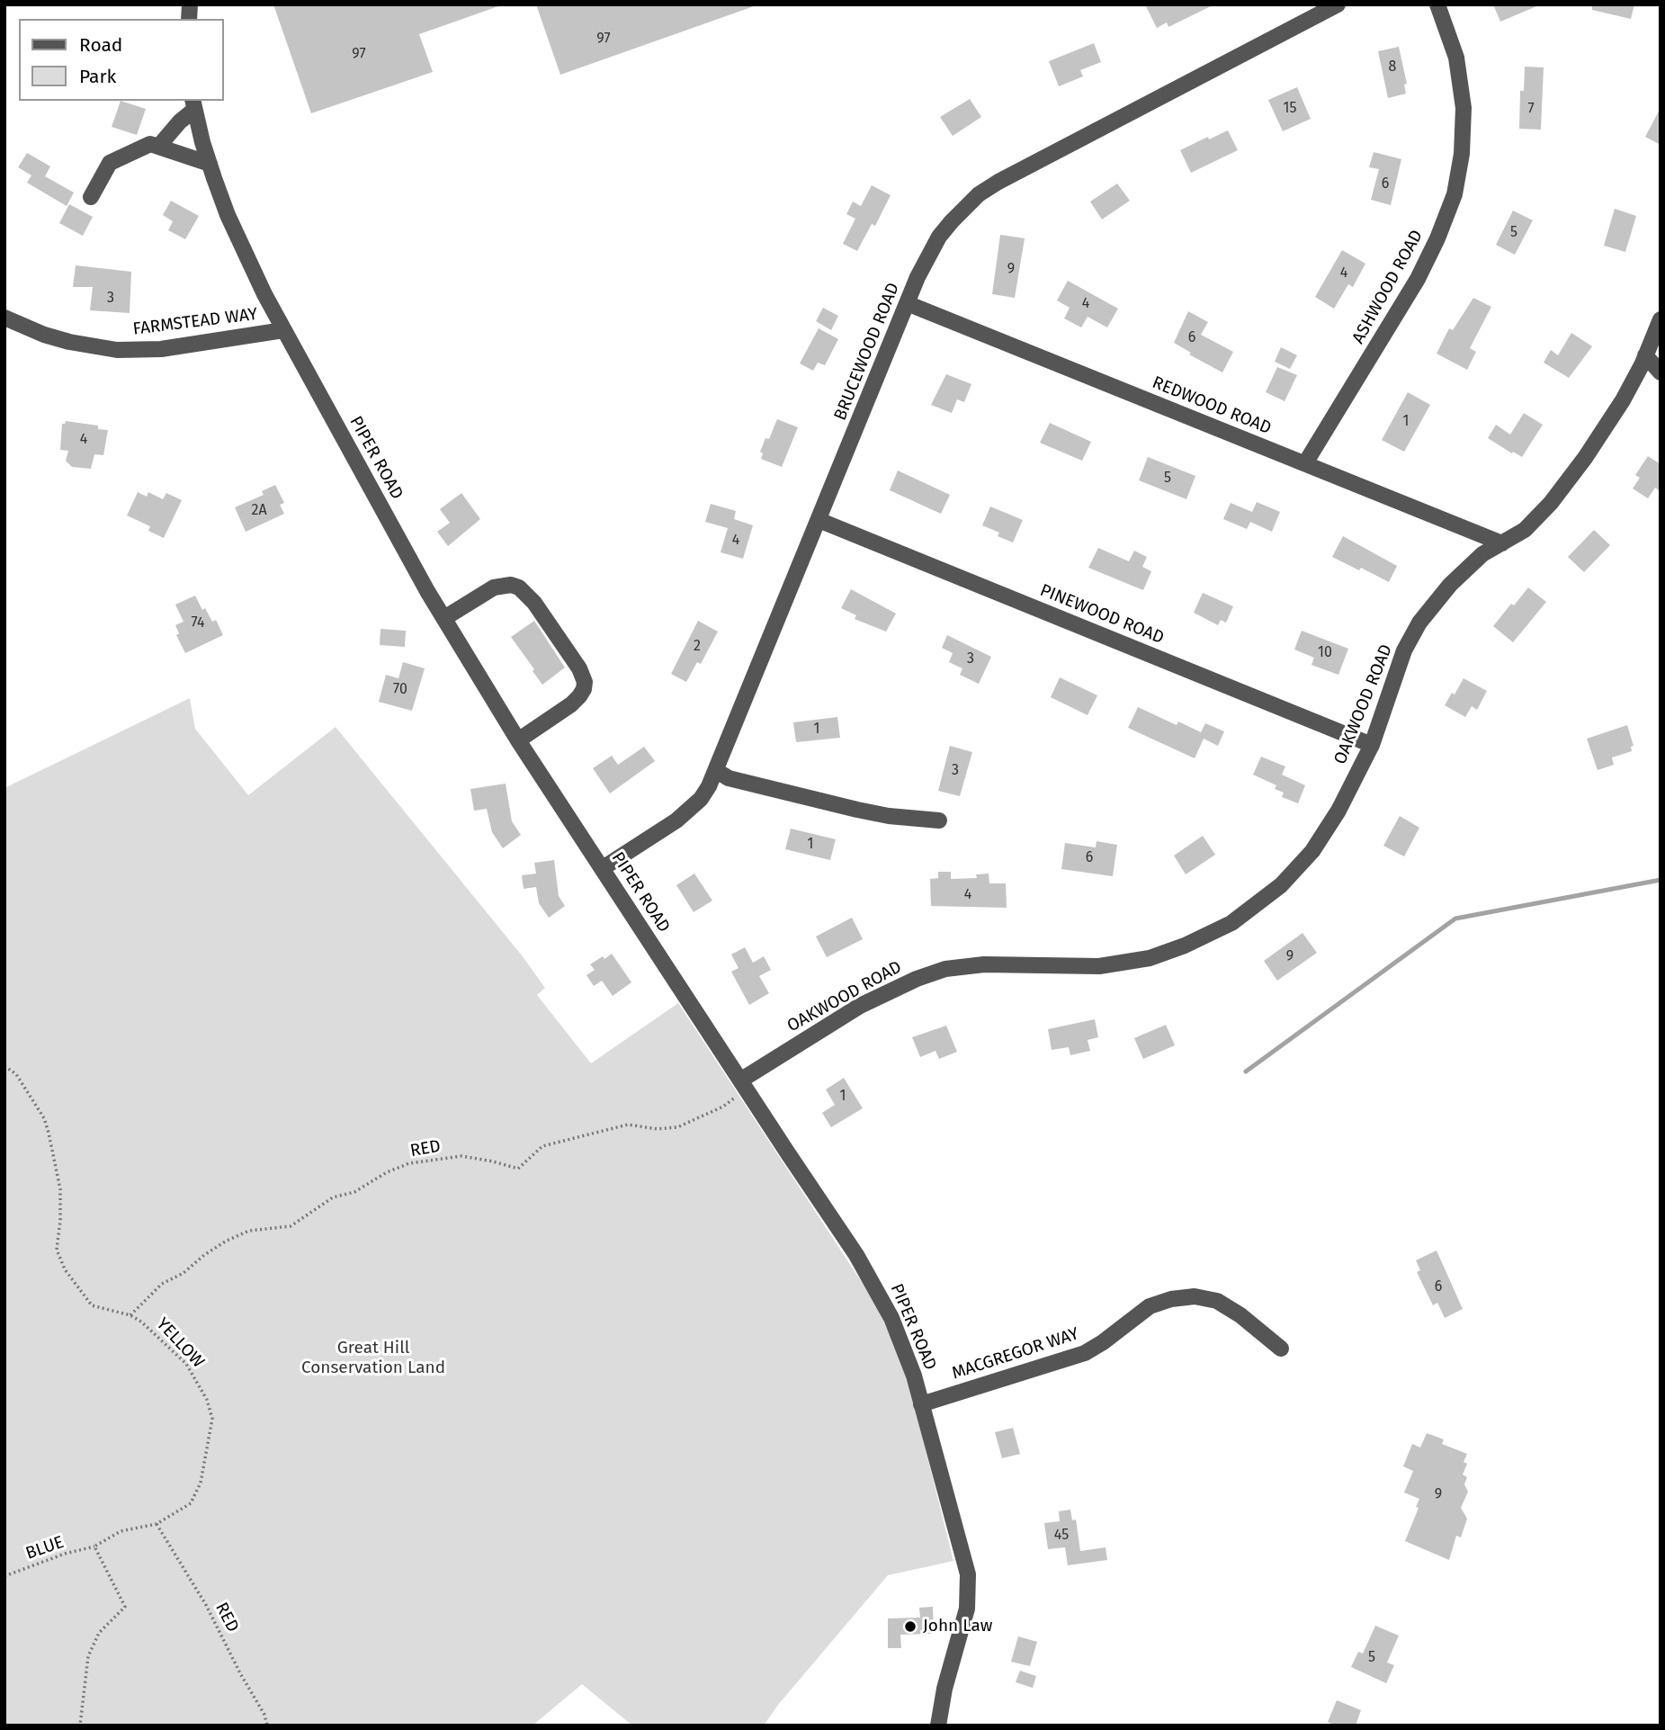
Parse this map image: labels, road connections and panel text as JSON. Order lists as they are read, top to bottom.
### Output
{
  "streets": {
    "street": [
      "ASHWOOD ROAD",
      "FARMSTEAD WAY",
      "BRUCEWOOD ROAD",
      "REDWOOD ROAD",
      "PIPER ROAD",
      "PINEWOOD ROAD",
      "OAKWOOD ROAD",
      "MACGREGOR WAY"
    ],
    "path": ["RED", "YELLOW", "BLUE"]
  },
  "crossings": [
    ["ASHWOOD ROAD", "REDWOOD ROAD"],
    ["FARMSTEAD WAY", "PIPER ROAD"],
    ["BRUCEWOOD ROAD", "REDWOOD ROAD"],
    ["BRUCEWOOD ROAD", "PIPER ROAD"],
    ["BRUCEWOOD ROAD", "PINEWOOD ROAD"],
    ["REDWOOD ROAD", "OAKWOOD ROAD"],
    ["PIPER ROAD", "OAKWOOD ROAD"],
    ["PIPER ROAD", "RED"],
    ["PIPER ROAD", "MACGREGOR WAY"],
    ["PINEWOOD ROAD", "OAKWOOD ROAD"],
    ["OAKWOOD ROAD", "RED"],
    ["RED", "YELLOW"],
    ["YELLOW", "BLUE"]
  ],
  "parks": ["Great Hill Conservation Land"],
  "places": ["John Law"],
  "house_numbers": [
    "97",
    "97",
    "8",
    "15",
    "7",
    "6",
    "5",
    "9",
    "4",
    "3",
    "4",
    "6",
    "1",
    "4",
    "5",
    "2A",
    "4",
    "74",
    "2",
    "10",
    "3",
    "70",
    "1",
    "3",
    "1",
    "6",
    "4",
    "9",
    "1",
    "6",
    "9",
    "45",
    "5"
  ],
  "legend": ["Road", "Park"]
}
